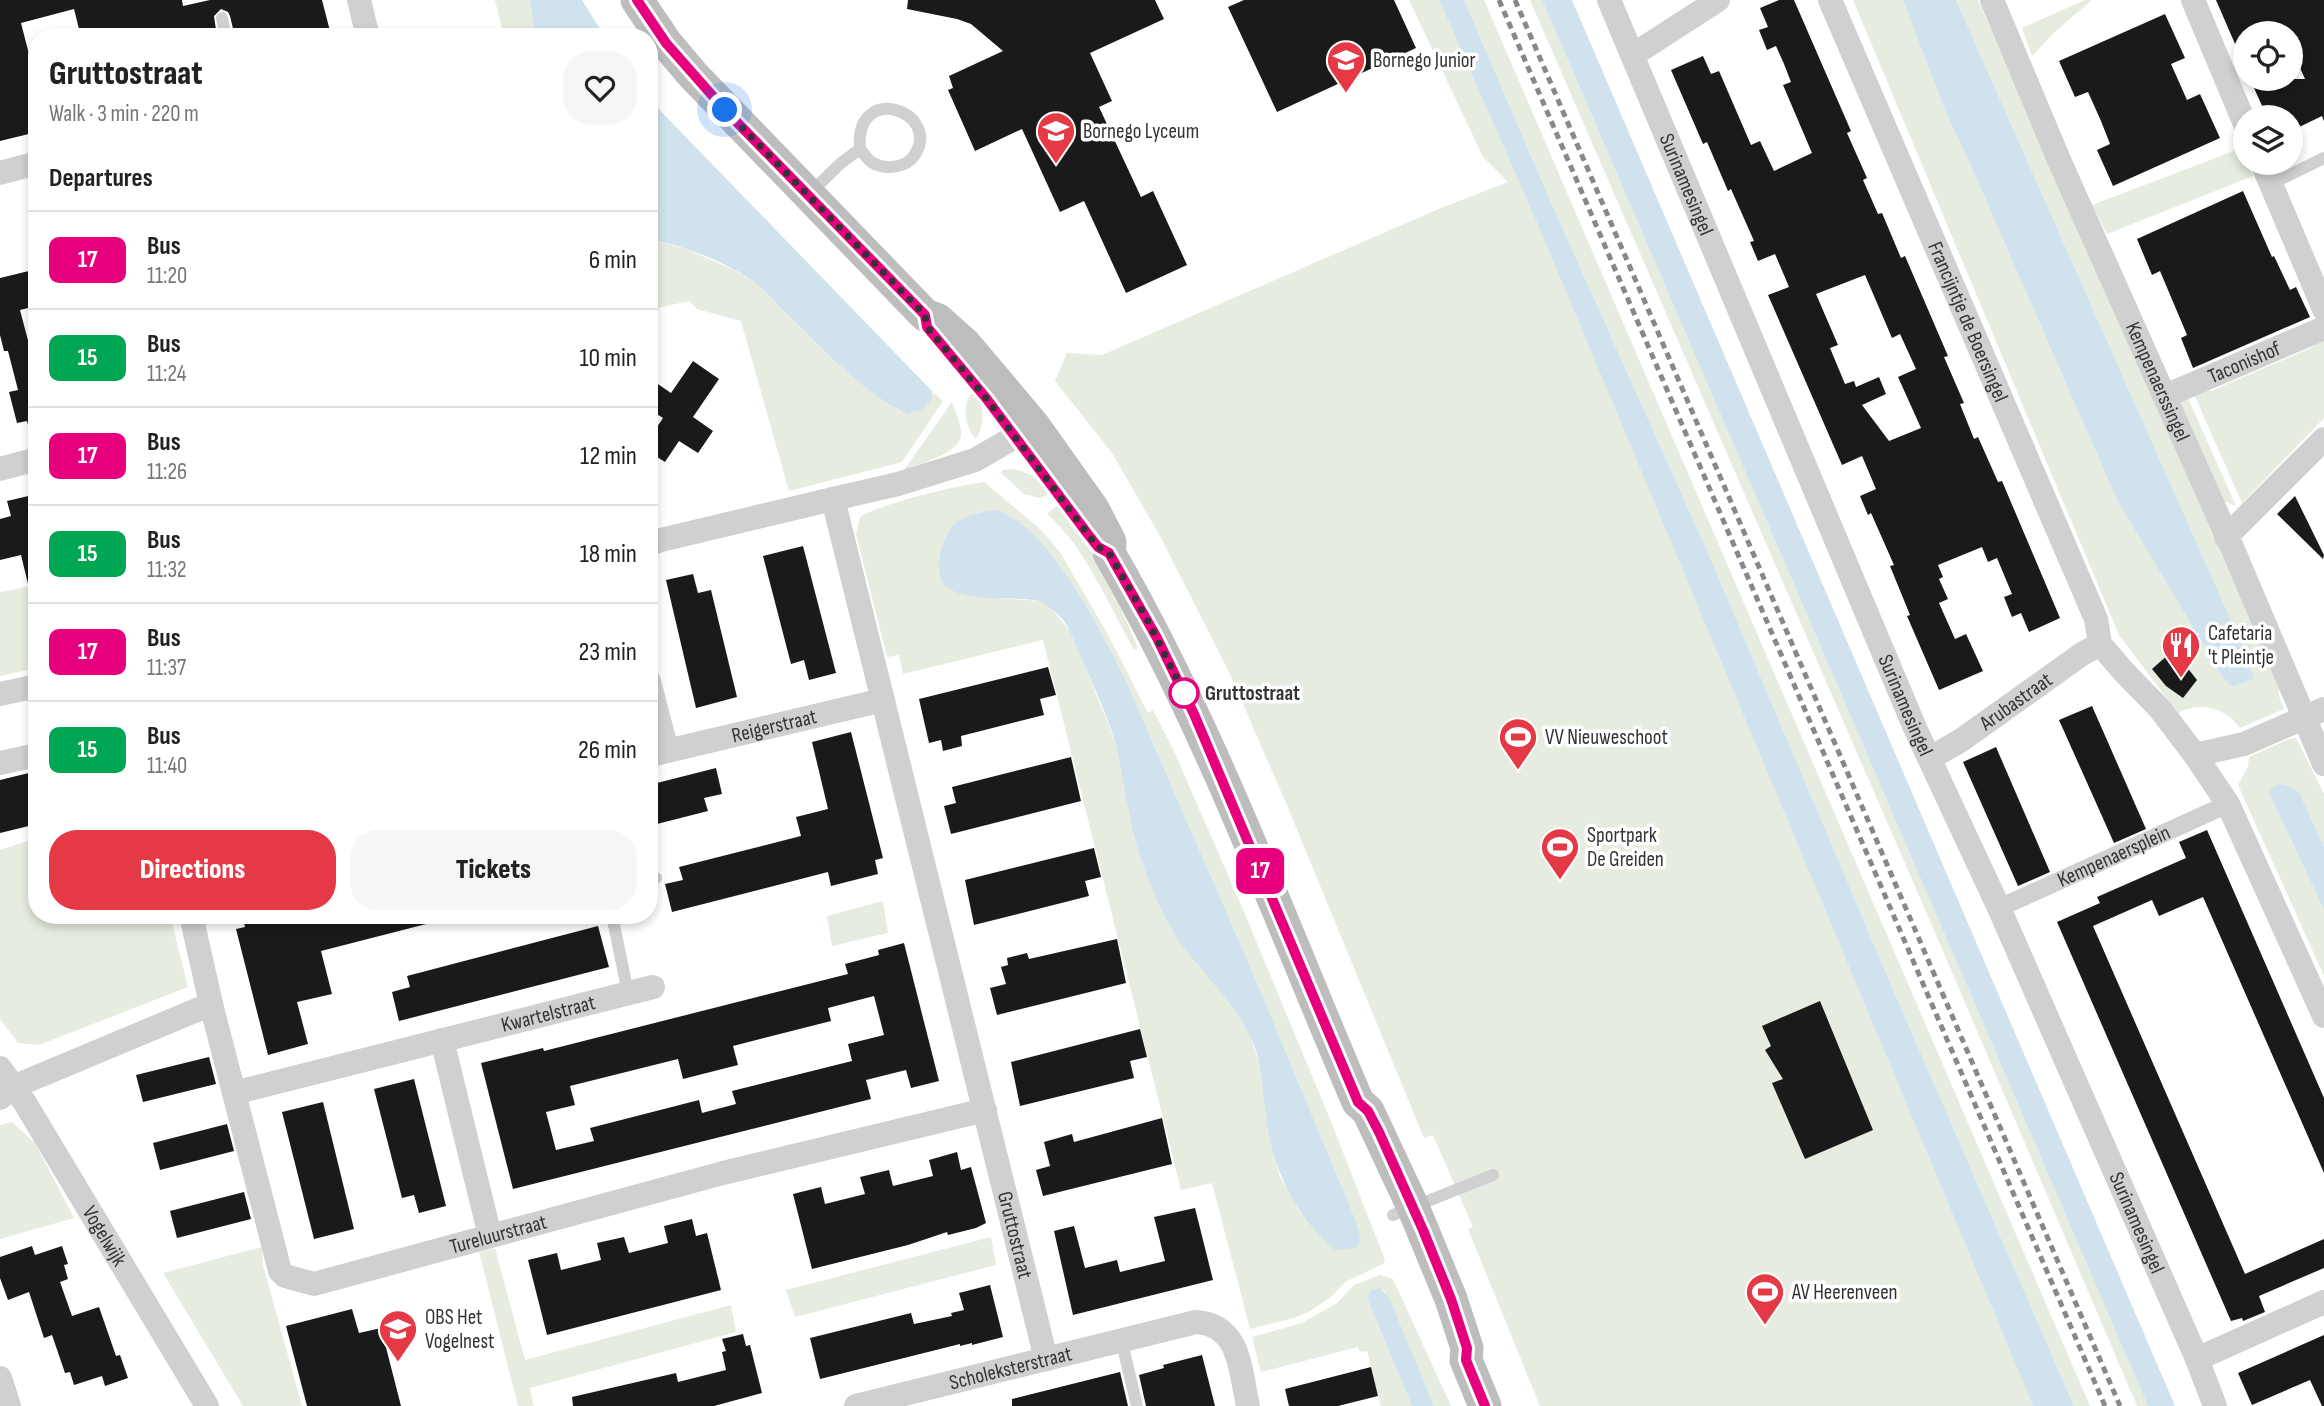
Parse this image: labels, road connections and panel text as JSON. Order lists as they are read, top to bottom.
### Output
{
  "streets": {
    "street": [
      "Surinamesingel",
      "Francijntje de Boersingel",
      "Taconishof",
      "Kempenaerssingel",
      "Arubastraat",
      "Reigerstraat",
      "Kempenaersplein",
      "Kwartelstraat",
      "Tureluurstraat",
      "Gruttostraat",
      "Vogelwijk",
      "Scholeksterstraat"
    ]
  },
  "crossings": [
    ["Surinamesingel", "Arubastraat"],
    ["Surinamesingel", "Kempenaersplein"],
    ["Francijntje de Boersingel", "Arubastraat"],
    ["Taconishof", "Kempenaerssingel"],
    ["Reigerstraat", "Gruttostraat"],
    ["Kwartelstraat", "Tureluurstraat"],
    ["Tureluurstraat", "Gruttostraat"],
    ["Gruttostraat", "Scholeksterstraat"]
  ],
  "places": {
    "school or university": ["Bornego Junior", "Bornego Lyceum", "OBS Het Vogelnest"],
    "restaurant": ["Cafetaria 't Pleintje"],
    "other": ["Gruttostraat"],
    "sports": ["VV Nieuweschoot", "Sportpark De Greiden", "AV Heerenveen"]
  },
  "lines": ["bus line 17"],
  "page": {
    "on_map": "17",
    "heading": [
      ["Gruttostraat", "Walk · 3 min · 220 m"],
      "Departures"
    ],
    "list": [
      {
        "mark": "17",
        "name": "Bus",
        "note": "11:20",
        "value": "6 min"
      },
      {
        "mark": "15",
        "name": "Bus",
        "note": "11:24",
        "value": "10 min"
      },
      {
        "mark": "17",
        "name": "Bus",
        "note": "11:26",
        "value": "12 min"
      },
      {
        "mark": "15",
        "name": "Bus",
        "note": "11:32",
        "value": "18 min"
      },
      {
        "mark": "17",
        "name": "Bus",
        "note": "11:37",
        "value": "23 min"
      },
      {
        "mark": "15",
        "name": "Bus",
        "note": "11:40",
        "value": "26 min"
      }
    ],
    "buttons": ["Directions", "Tickets"]
  }
}
